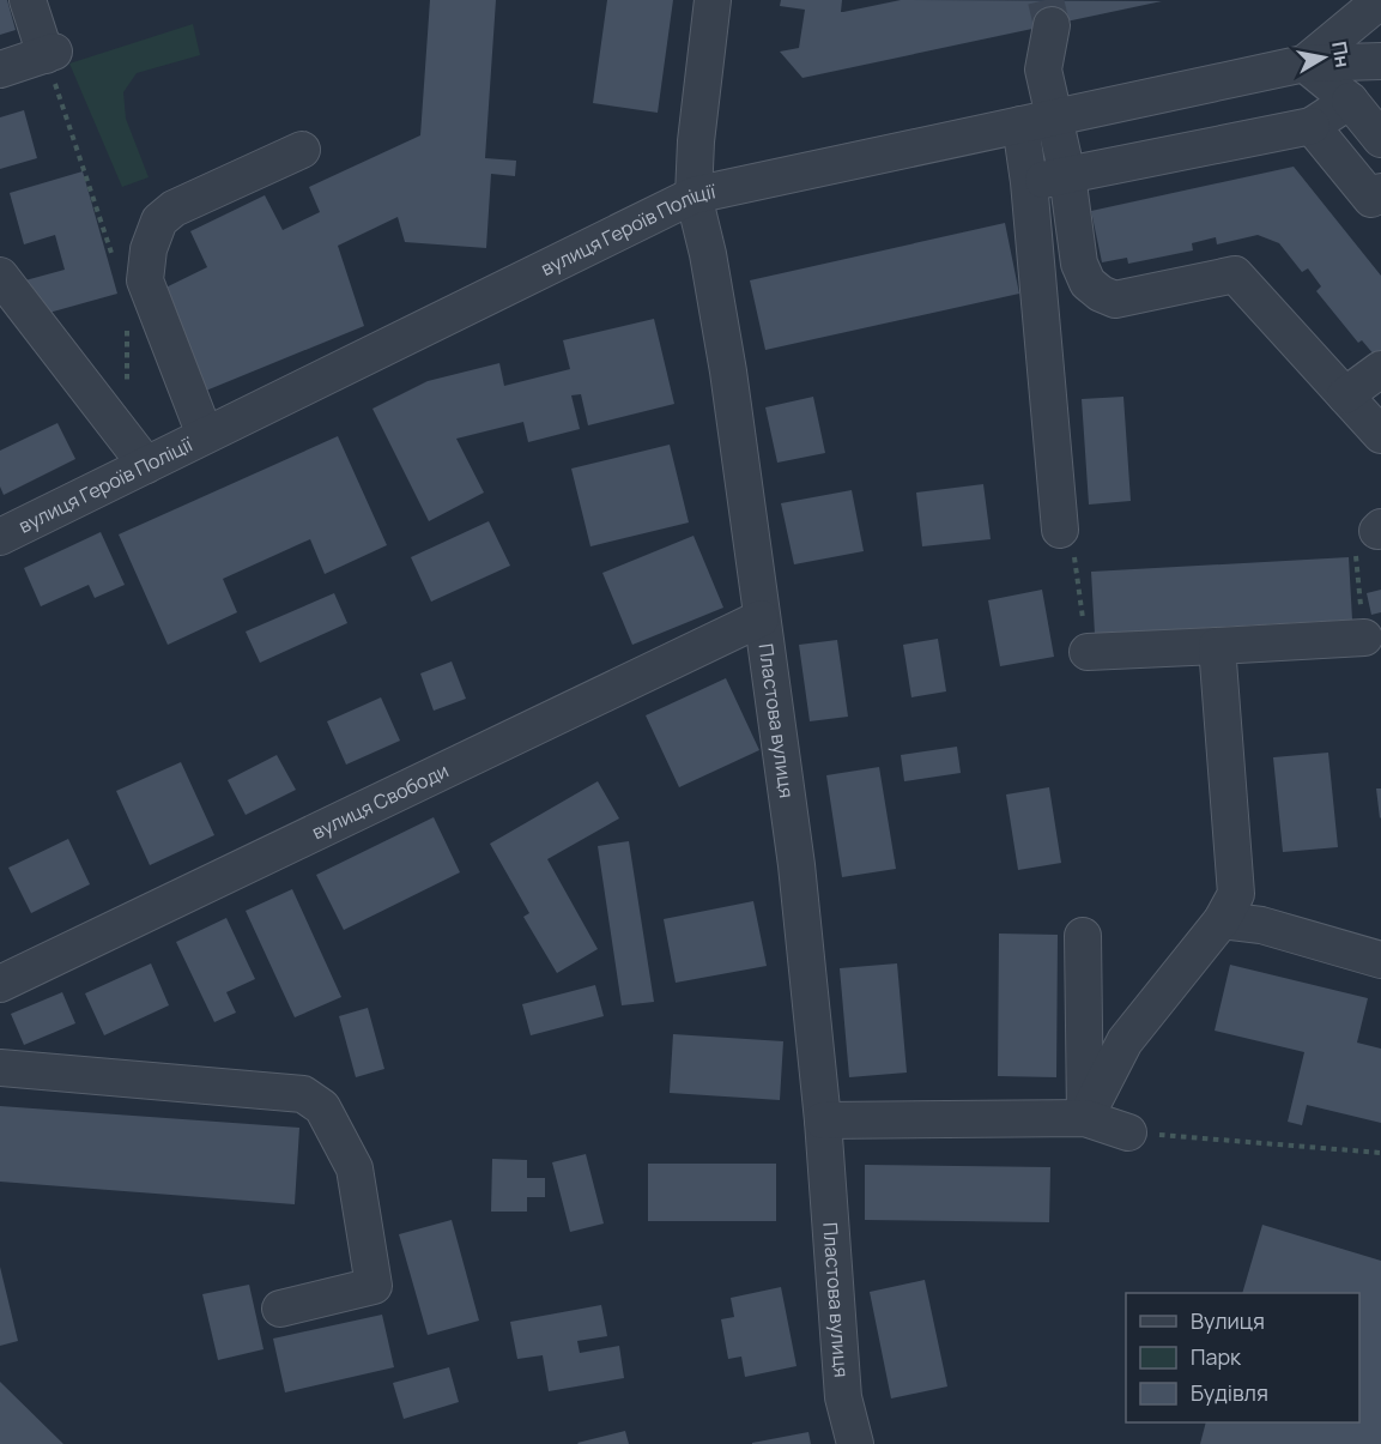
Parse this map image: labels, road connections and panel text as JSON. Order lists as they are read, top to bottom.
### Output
{
  "streets": {
    "street": ["вулиця Героїв Поліції", "Пластова вулиця", "вулиця Свободи"]
  },
  "crossings": [
    ["вулиця Героїв Поліції", "Пластова вулиця"],
    ["Пластова вулиця", "вулиця Свободи"]
  ],
  "legend": ["Вулиця", "Парк", "Будівля"],
  "north": "right"
}
